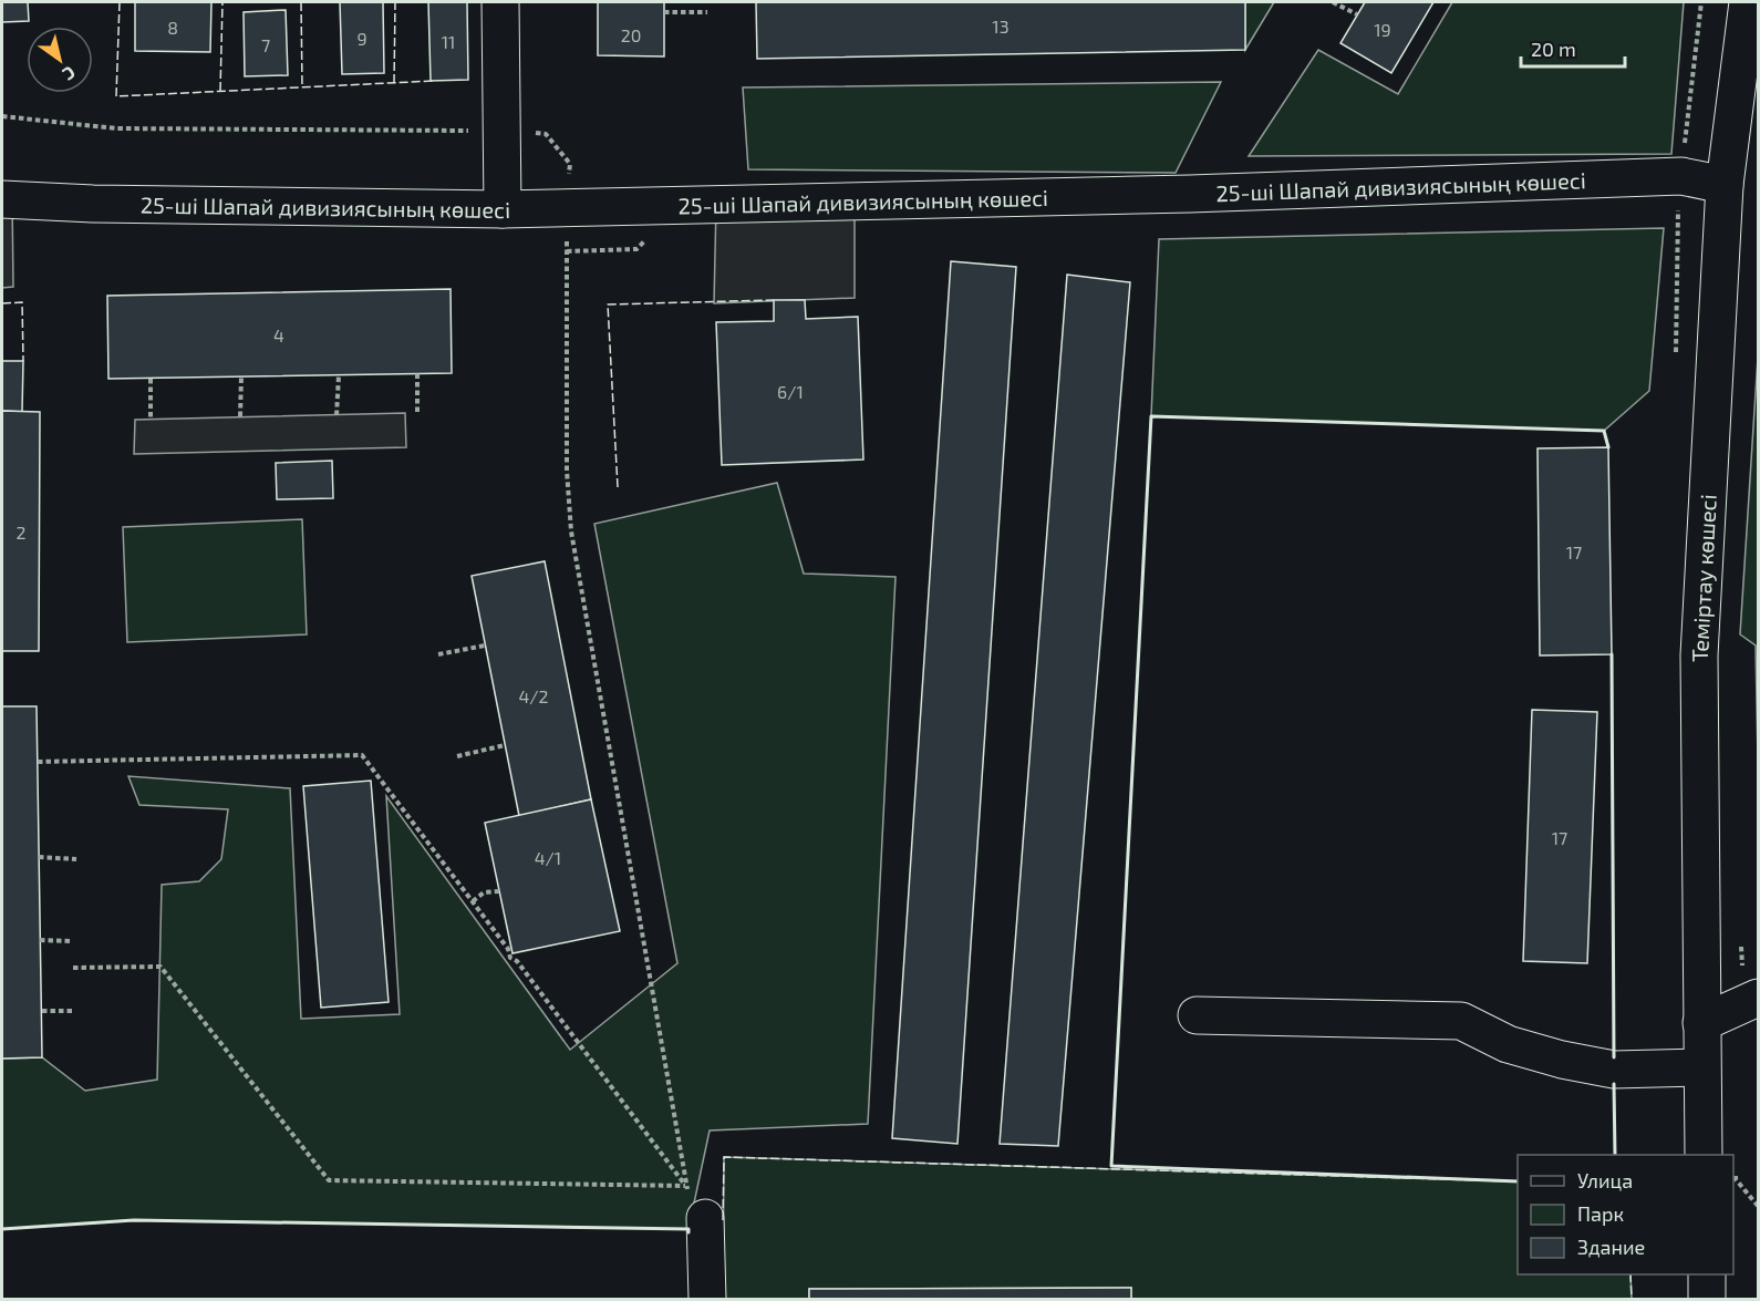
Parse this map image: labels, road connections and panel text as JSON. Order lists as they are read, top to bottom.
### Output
{
  "streets": {
    "street": ["25-ші Шапай дивизиясының көшесі", "Теміртау көшесі"]
  },
  "crossings": [
    ["25-ші Шапай дивизиясының көшесі", "Теміртау көшесі"]
  ],
  "house_numbers": [
    "13",
    "8",
    "19",
    "20",
    "9",
    "11",
    "7",
    "4",
    "6/1",
    "2",
    "17",
    "4/2",
    "17",
    "4/1"
  ],
  "legend": ["Улица", "Парк", "Здание"],
  "scale_bar": "20 m",
  "north": "bottom right"
}
